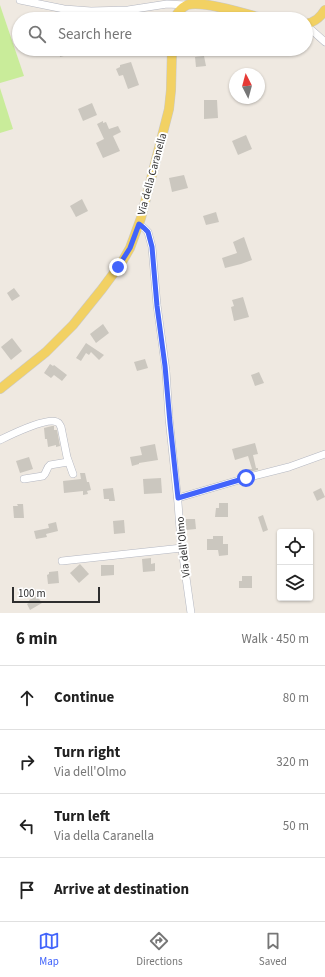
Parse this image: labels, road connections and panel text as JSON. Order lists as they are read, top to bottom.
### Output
{
  "streets": {
    "main road": ["Via della Caranella"],
    "street": ["Via dell'Olmo"]
  },
  "crossings": [
    ["Via della Caranella", "Via dell'Olmo"]
  ],
  "scale_bar": "100 m",
  "north": "top",
  "page": {
    "search": "Search here",
    "scale": "100 m",
    "heading": ["6 min", "Walk · 450 m"],
    "list": [
      ["Continue", "80 m"],
      ["Turn right", "Via dell'Olmo", "320 m"],
      ["Turn left", "Via della Caranella", "50 m"],
      "Arrive at destination"
    ],
    "nav": ["Map", "Directions", "Saved"]
  }
}
